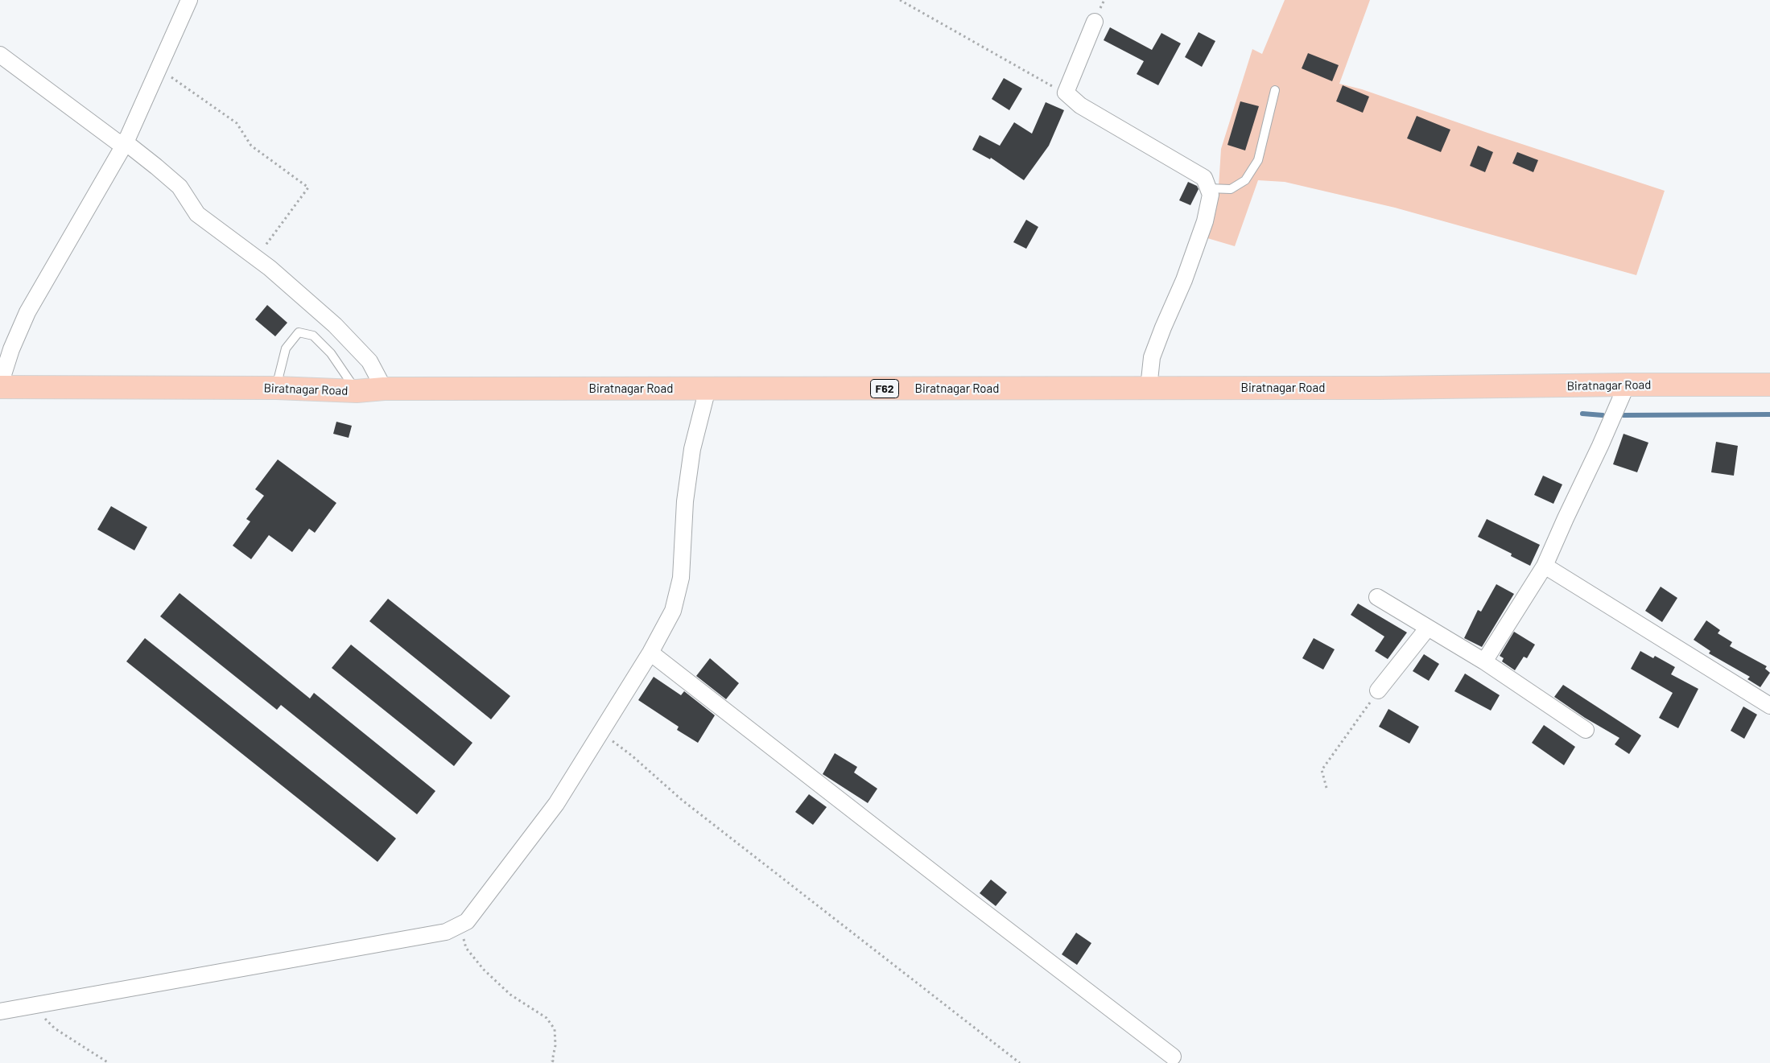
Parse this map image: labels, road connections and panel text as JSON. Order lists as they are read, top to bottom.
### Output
{
  "streets": {
    "main road": ["Biratnagar Road", "F62"]
  }
}
